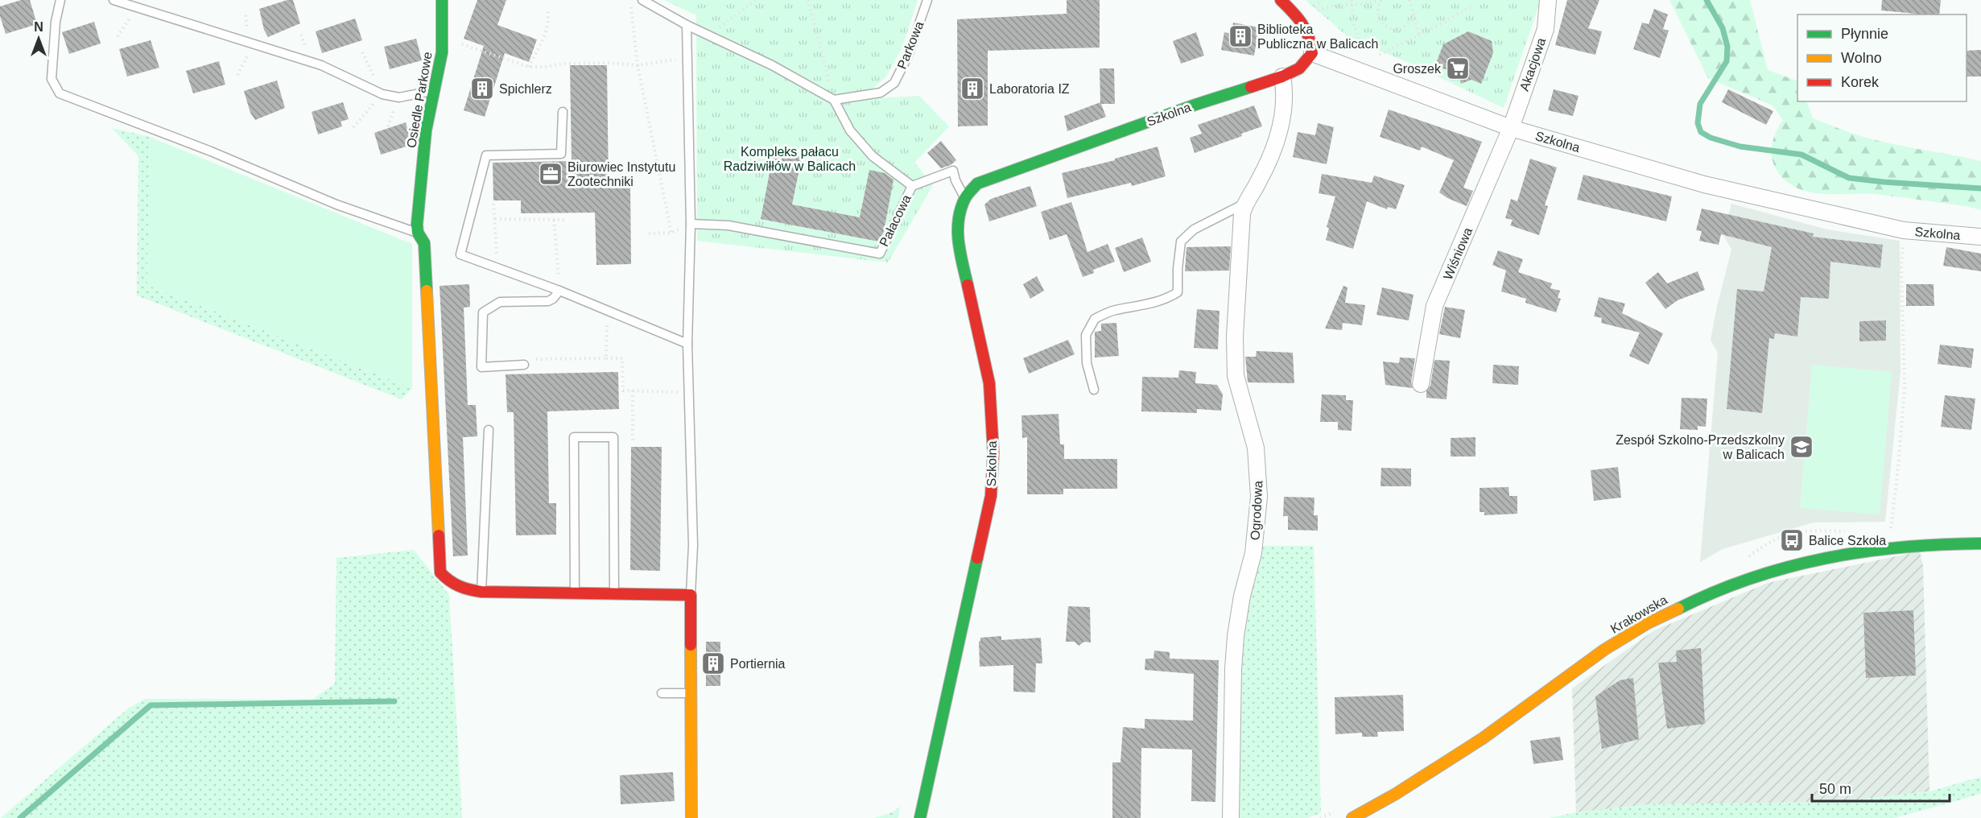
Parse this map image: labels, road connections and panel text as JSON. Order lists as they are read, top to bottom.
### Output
{
  "streets": {
    "street": [
      "Akacjowa",
      "Osiedle Parkowe",
      "Szkolna",
      "Wiśniowa",
      "Ogrodowa",
      "Krakowska"
    ],
    "lane": ["Parkowa", "Pałacowa"]
  },
  "crossings": [
    ["Parkowa", "Pałacowa"],
    ["Akacjowa", "Szkolna"],
    ["Akacjowa", "Wiśniowa"],
    ["Szkolna", "Wiśniowa"],
    ["Szkolna", "Ogrodowa"]
  ],
  "parks": ["Kompleks pałacu Radziwiłłów w Balicach"],
  "places": {
    "building": [
      "Biblioteka Publiczna w Balicach",
      "Spichlerz",
      "Laboratoria IZ",
      "Portiernia"
    ],
    "supermarket": ["Groszek"],
    "office": ["Biurowiec Instytutu Zootechniki"],
    "school or university": ["Zespół Szkolno-Przedszkolny w Balicach"],
    "bus stop": ["Balice Szkoła"]
  },
  "legend": ["Płynnie", "Wolno", "Korek"],
  "scale_bar": "50 m",
  "north": "top"
}
